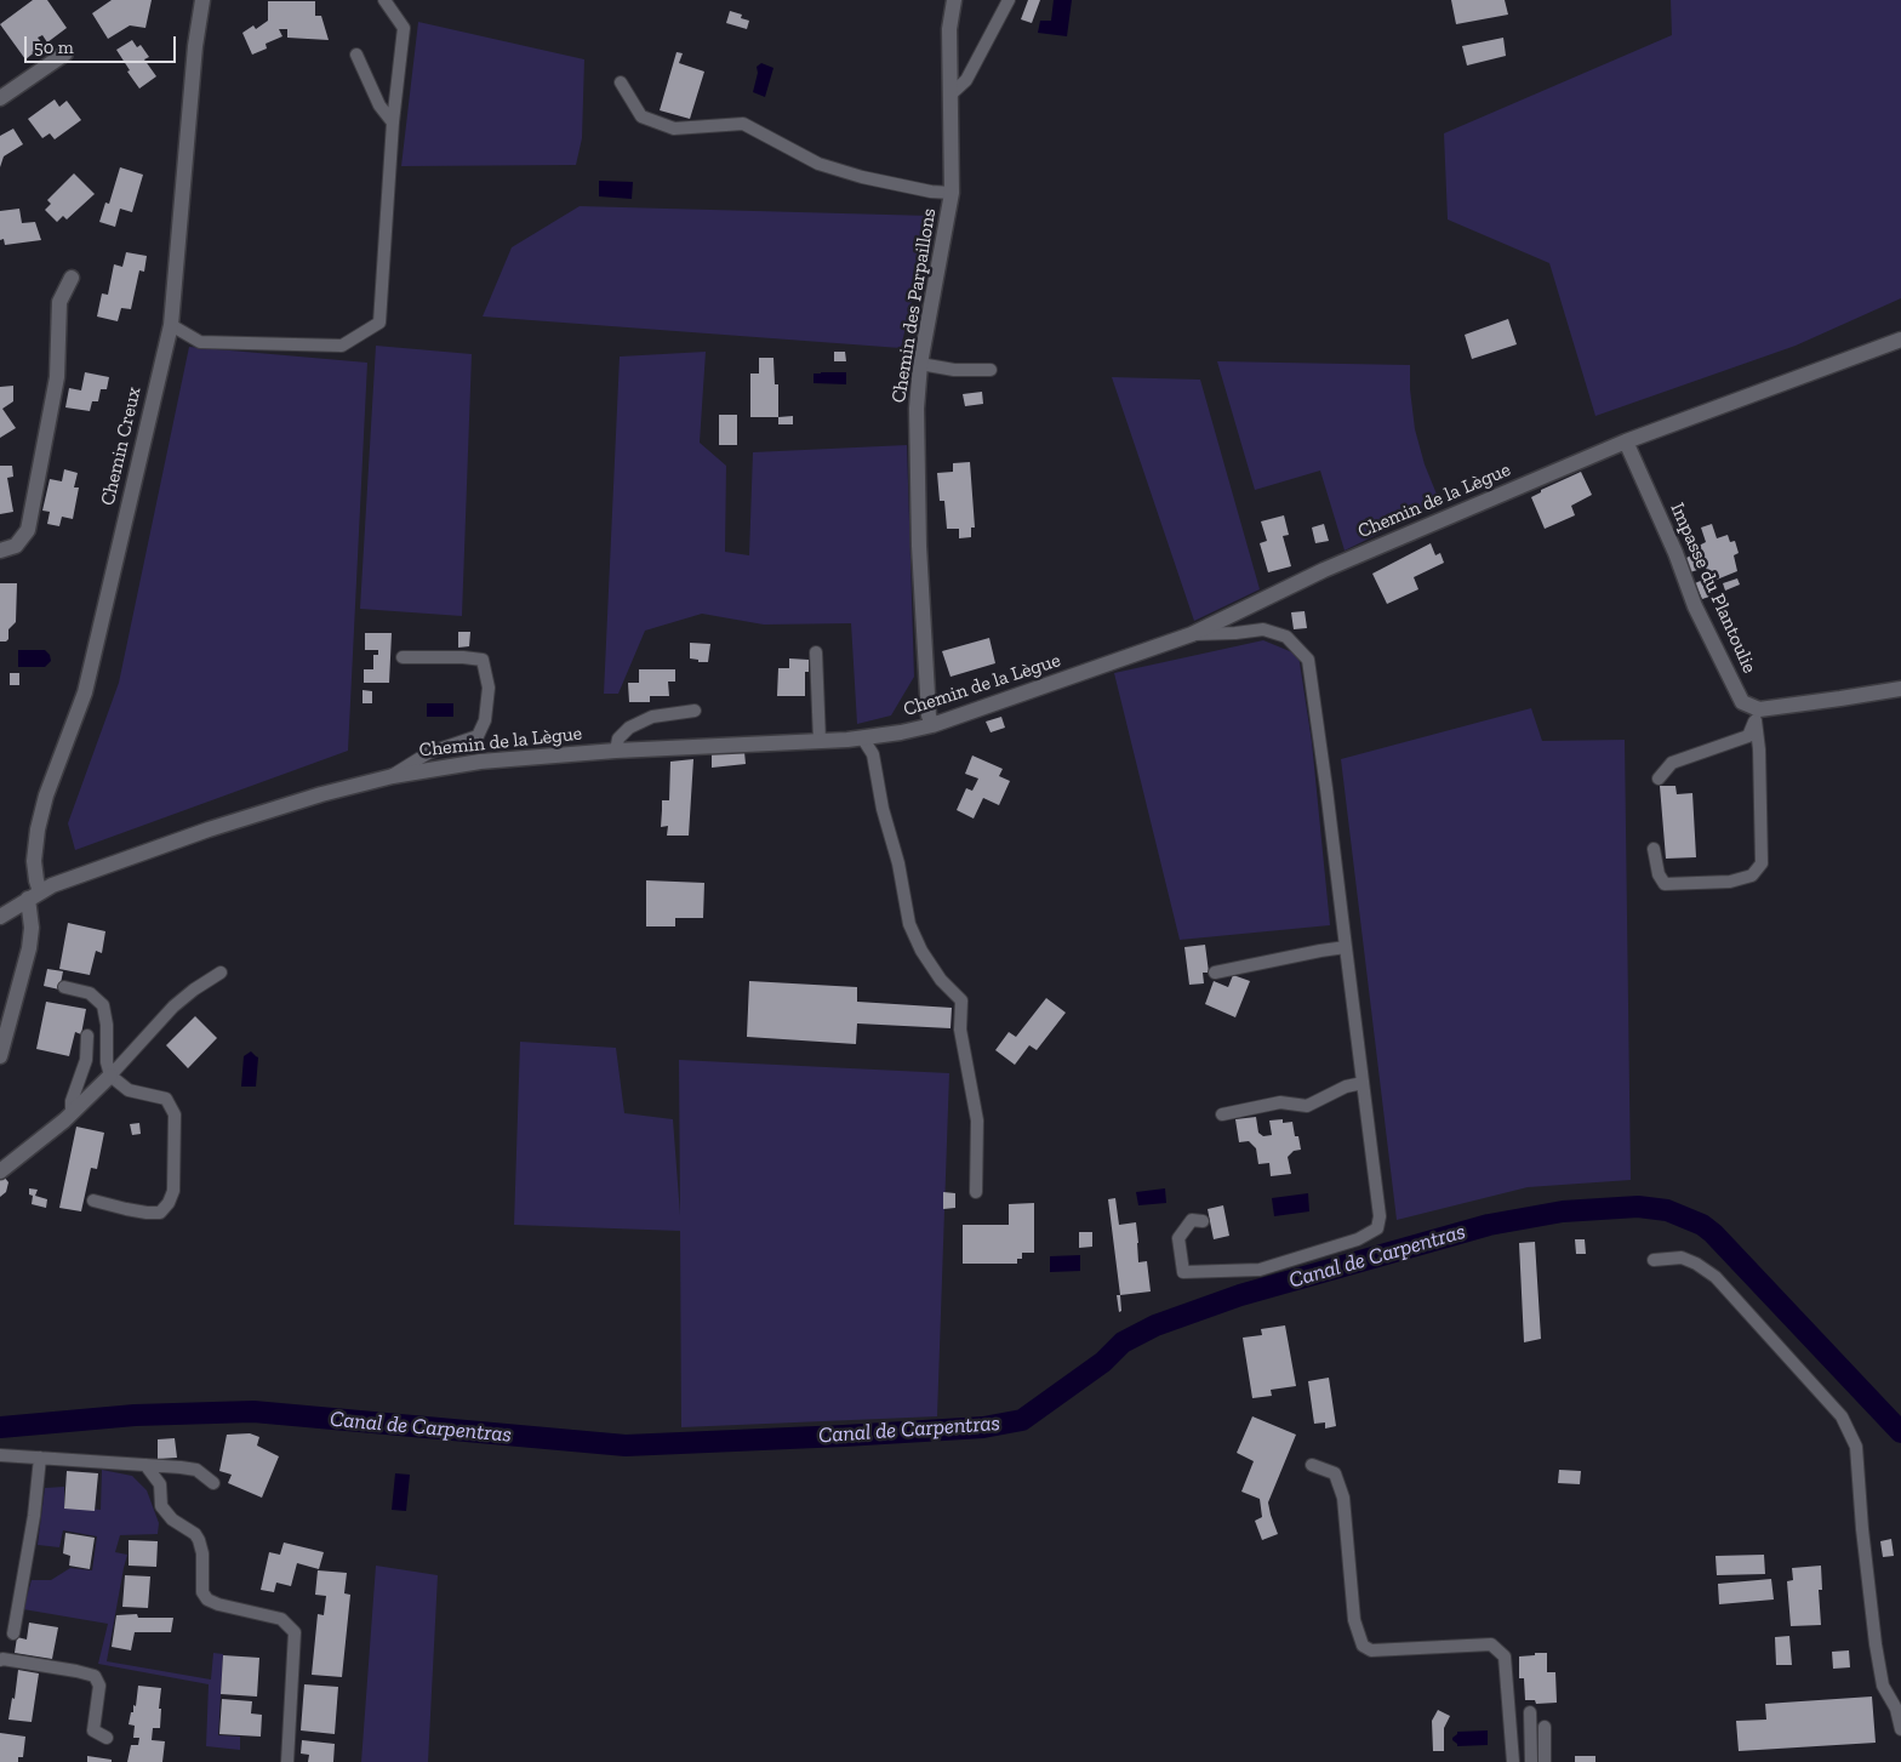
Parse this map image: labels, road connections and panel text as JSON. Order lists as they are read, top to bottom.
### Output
{
  "streets": {
    "street": [
      "Chemin des Parpaillons",
      "Chemin Creux",
      "Chemin de la Lègue",
      "Impasse du Plantoulie"
    ]
  },
  "crossings": [
    ["Chemin des Parpaillons", "Chemin de la Lègue"],
    ["Chemin Creux", "Chemin de la Lègue"],
    ["Chemin de la Lègue", "Impasse du Plantoulie"]
  ],
  "water": ["Canal de Carpentras"],
  "scale_bar": "50 m"
}
